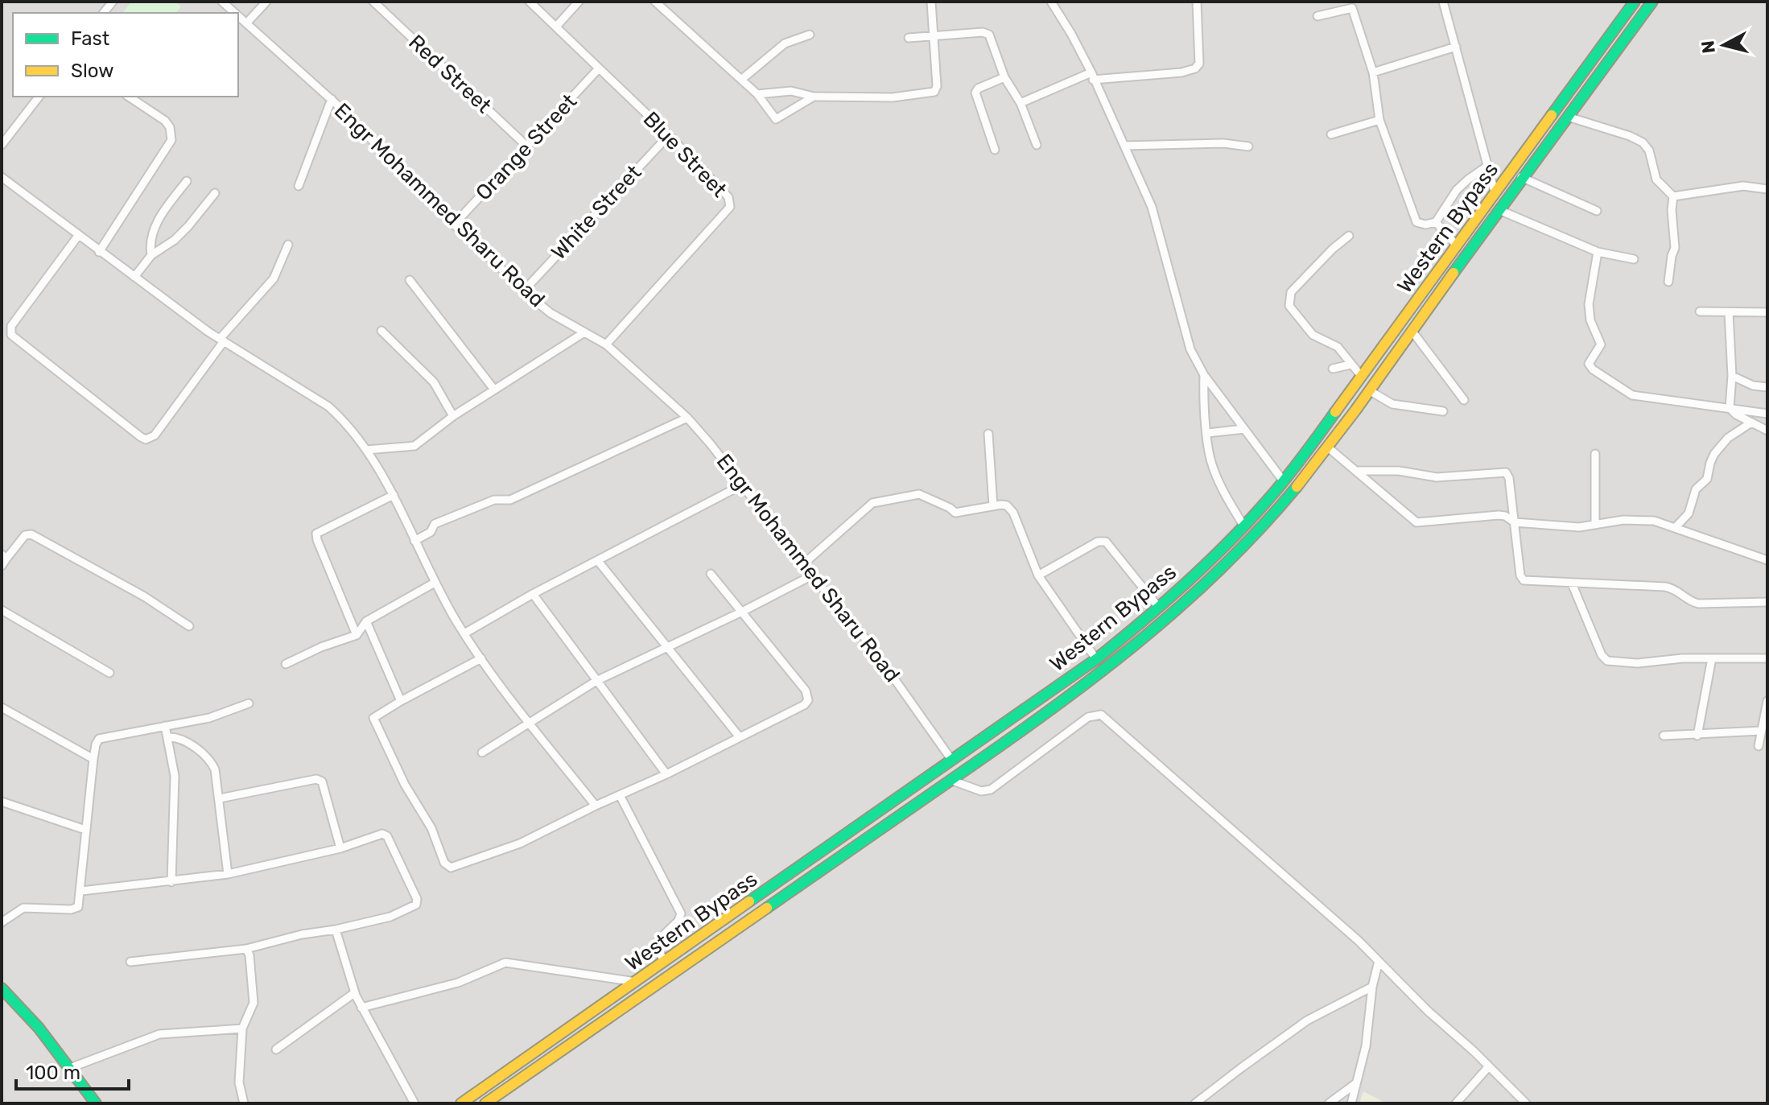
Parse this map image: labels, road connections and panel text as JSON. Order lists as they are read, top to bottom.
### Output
{
  "streets": {
    "main road": ["Western Bypass"],
    "street": [
      "Red Street",
      "Orange Street",
      "Blue Street",
      "Engr Mohammed Sharu Road",
      "White Street"
    ]
  },
  "crossings": [
    ["Red Street", "Orange Street"],
    ["Orange Street", "Blue Street"],
    ["Orange Street", "Engr Mohammed Sharu Road"],
    ["Blue Street", "Engr Mohammed Sharu Road"],
    ["Blue Street", "White Street"],
    ["Engr Mohammed Sharu Road", "White Street"],
    ["Engr Mohammed Sharu Road", "Western Bypass"]
  ],
  "legend": ["Fast", "Slow"],
  "scale_bar": "100 m",
  "north": "left"
}
